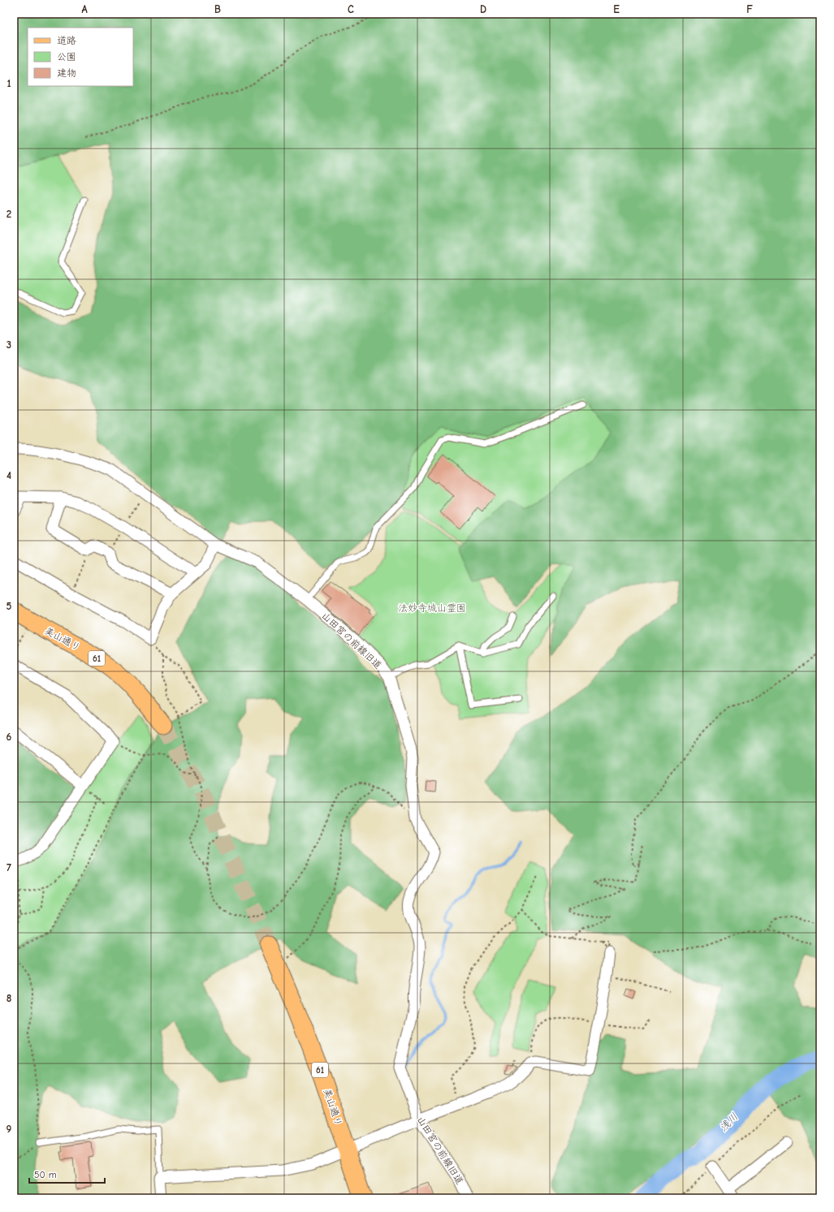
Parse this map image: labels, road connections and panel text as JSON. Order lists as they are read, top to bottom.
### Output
{
  "streets": {
    "main road": ["美山通り", "61"],
    "street": ["山田宮の前線旧道"]
  },
  "water": ["浅川"],
  "parks": ["法妙寺城山霊園"],
  "legend": ["道路", "公園", "建物"],
  "scale_bar": "50 m",
  "grid": {
    "columns": [
      "A",
      "B",
      "C",
      "D",
      "E",
      "F"
    ],
    "rows": [
      "1",
      "2",
      "3",
      "4",
      "5",
      "6",
      "7",
      "8",
      "9"
    ]
  }
}
